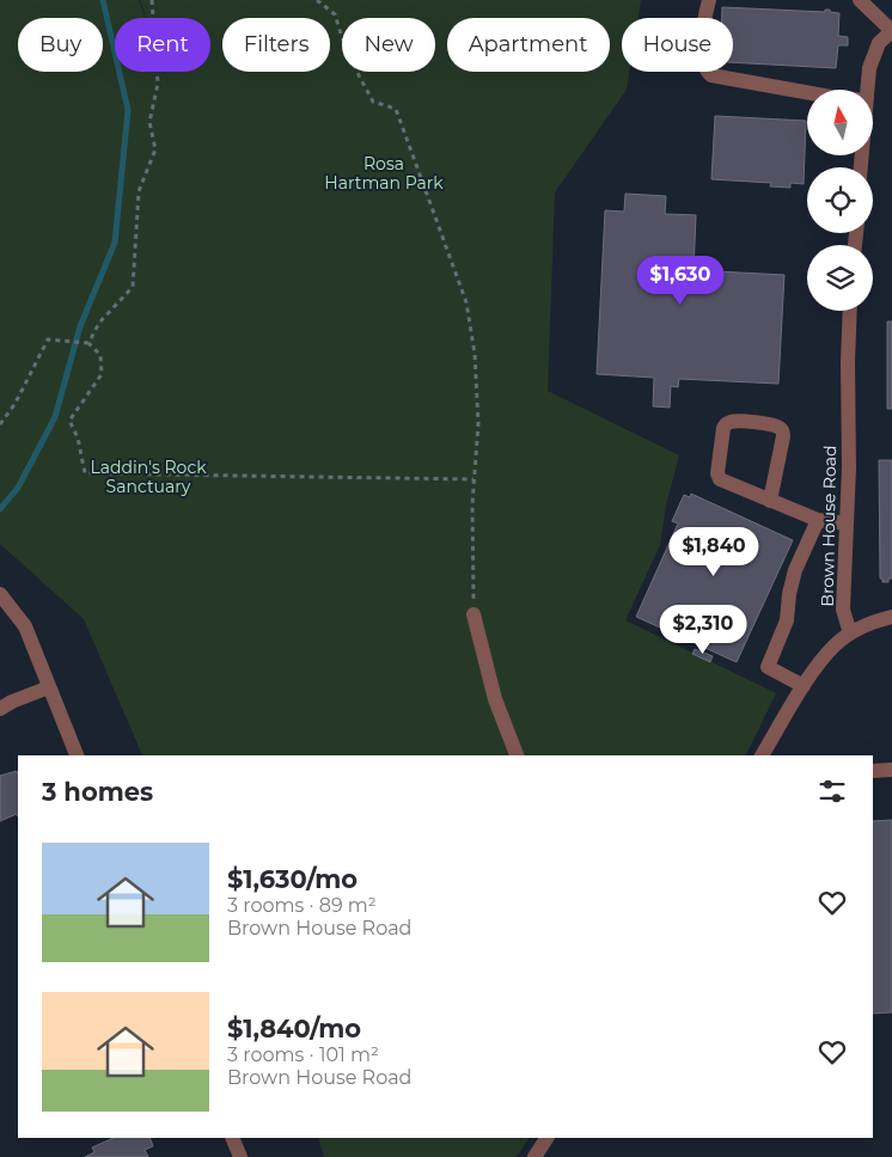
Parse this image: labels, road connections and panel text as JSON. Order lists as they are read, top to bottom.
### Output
{
  "streets": {
    "street": ["Brown House Road"]
  },
  "parks": ["Rosa Hartman Park", "Laddin's Rock Sanctuary"],
  "north": "top",
  "page": {
    "chip": [
      "Buy",
      "Rent",
      "Filters",
      "New",
      "Apartment",
      "House"
    ],
    "price": ["$1,630", "$1,840", "$2,310"],
    "heading": "3 homes",
    "list": [
      {
        "name": "$1,630/mo",
        "note": "3 rooms · 89 m² · Brown House Road"
      },
      {
        "name": "$1,840/mo",
        "note": "3 rooms · 101 m² · Brown House Road"
      }
    ]
  }
}
